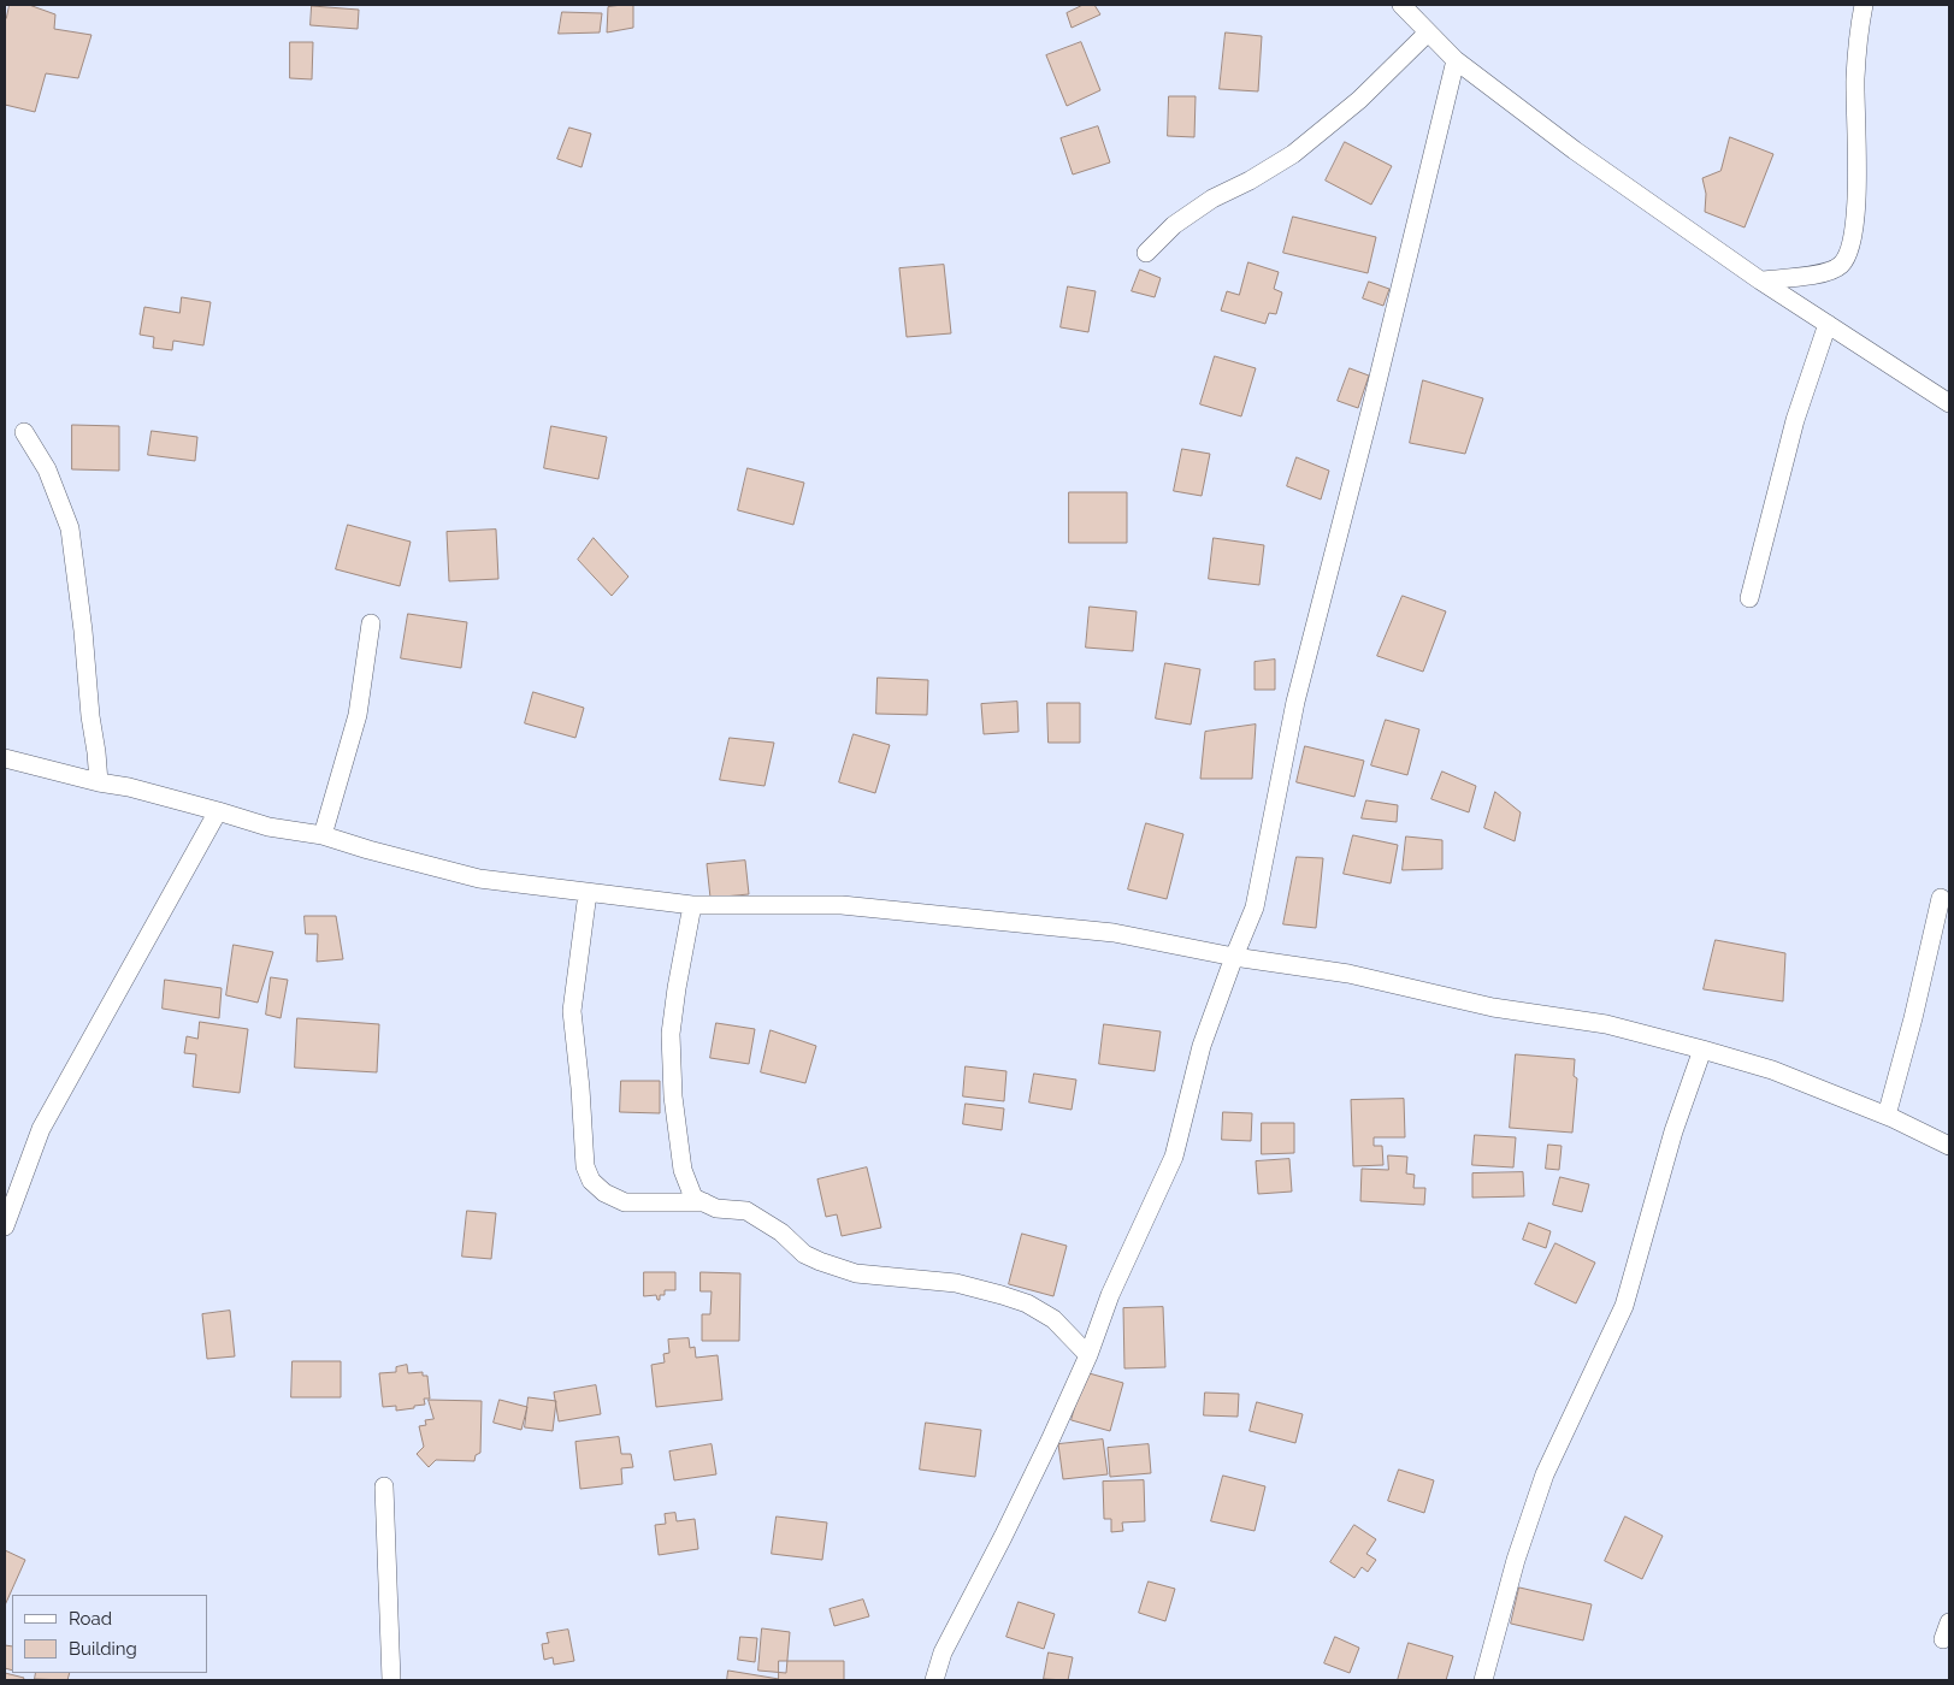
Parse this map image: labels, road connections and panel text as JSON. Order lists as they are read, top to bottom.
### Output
{
  "legend": ["Road", "Building"]
}
